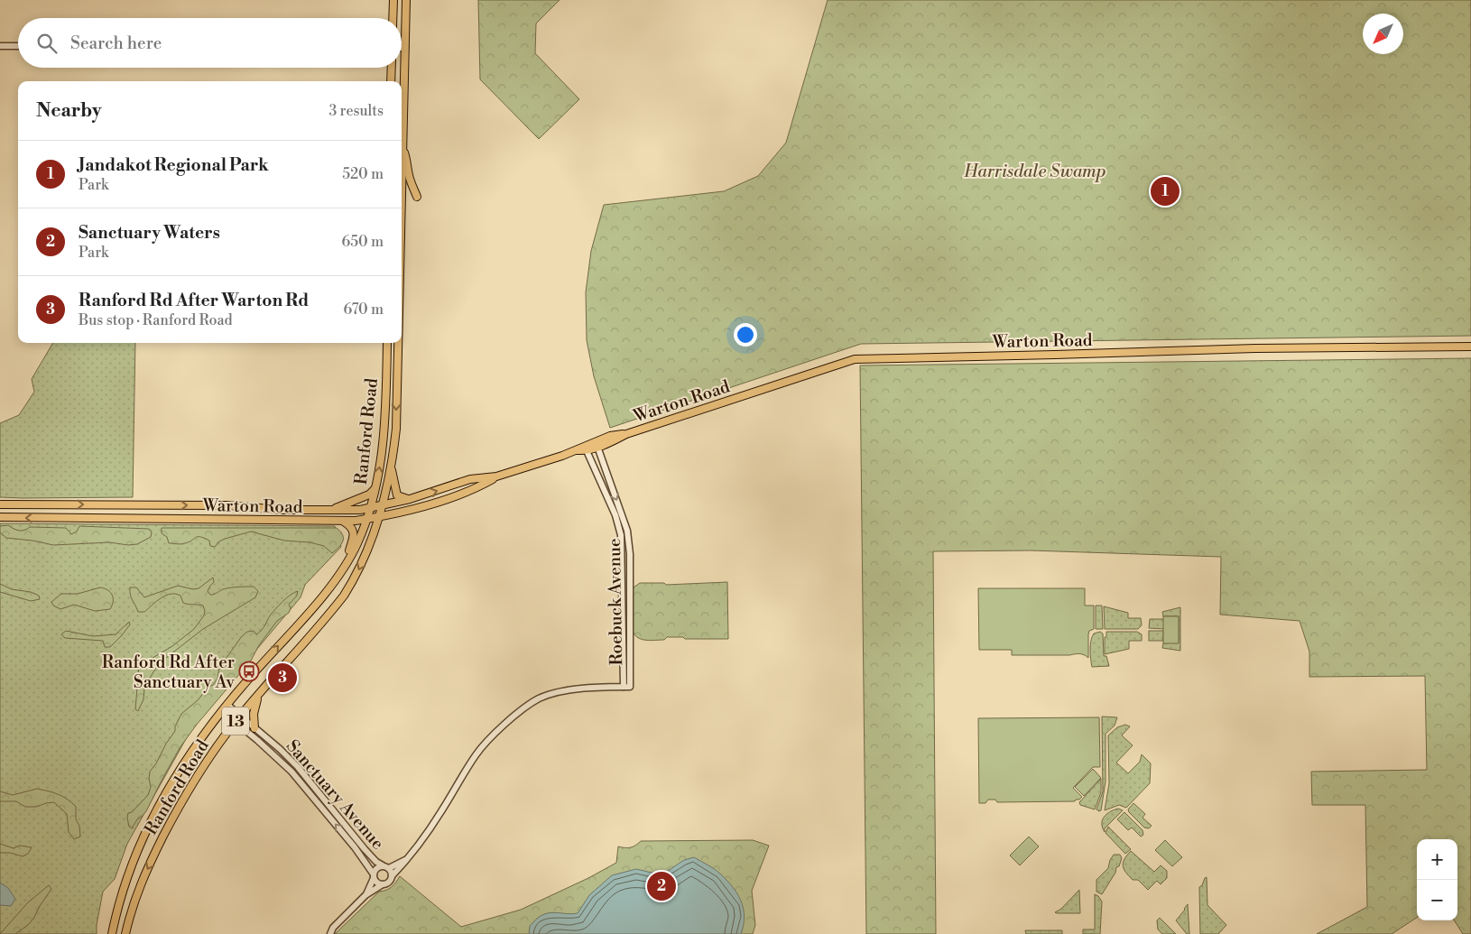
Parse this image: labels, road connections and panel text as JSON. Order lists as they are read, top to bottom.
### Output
{
  "streets": {
    "main road": ["Warton Road", "Ranford Road", "13"],
    "street": ["Roebuck Avenue", "Sanctuary Avenue"]
  },
  "crossings": [
    ["Warton Road", "Ranford Road"],
    ["Warton Road", "Roebuck Avenue"],
    ["Ranford Road", "Sanctuary Avenue"]
  ],
  "parks": ["Harrisdale Swamp"],
  "places": {
    "bus stop": ["Ranford Rd After Sanctuary Av"]
  },
  "north": "bottom left",
  "page": {
    "search": "Search here",
    "heading": ["Nearby", "3 results"],
    "list": [
      {
        "mark": "1",
        "name": "Jandakot Regional Park",
        "note": "Park",
        "value": "520 m"
      },
      {
        "mark": "2",
        "name": "Sanctuary Waters",
        "note": "Park",
        "value": "650 m"
      },
      {
        "mark": "3",
        "name": "Ranford Rd After Warton Rd",
        "note": "Bus stop · Ranford Road",
        "value": "670 m"
      }
    ],
    "pins": ["1", "3", "2"],
    "map_buttons": ["+", "−"]
  }
}
